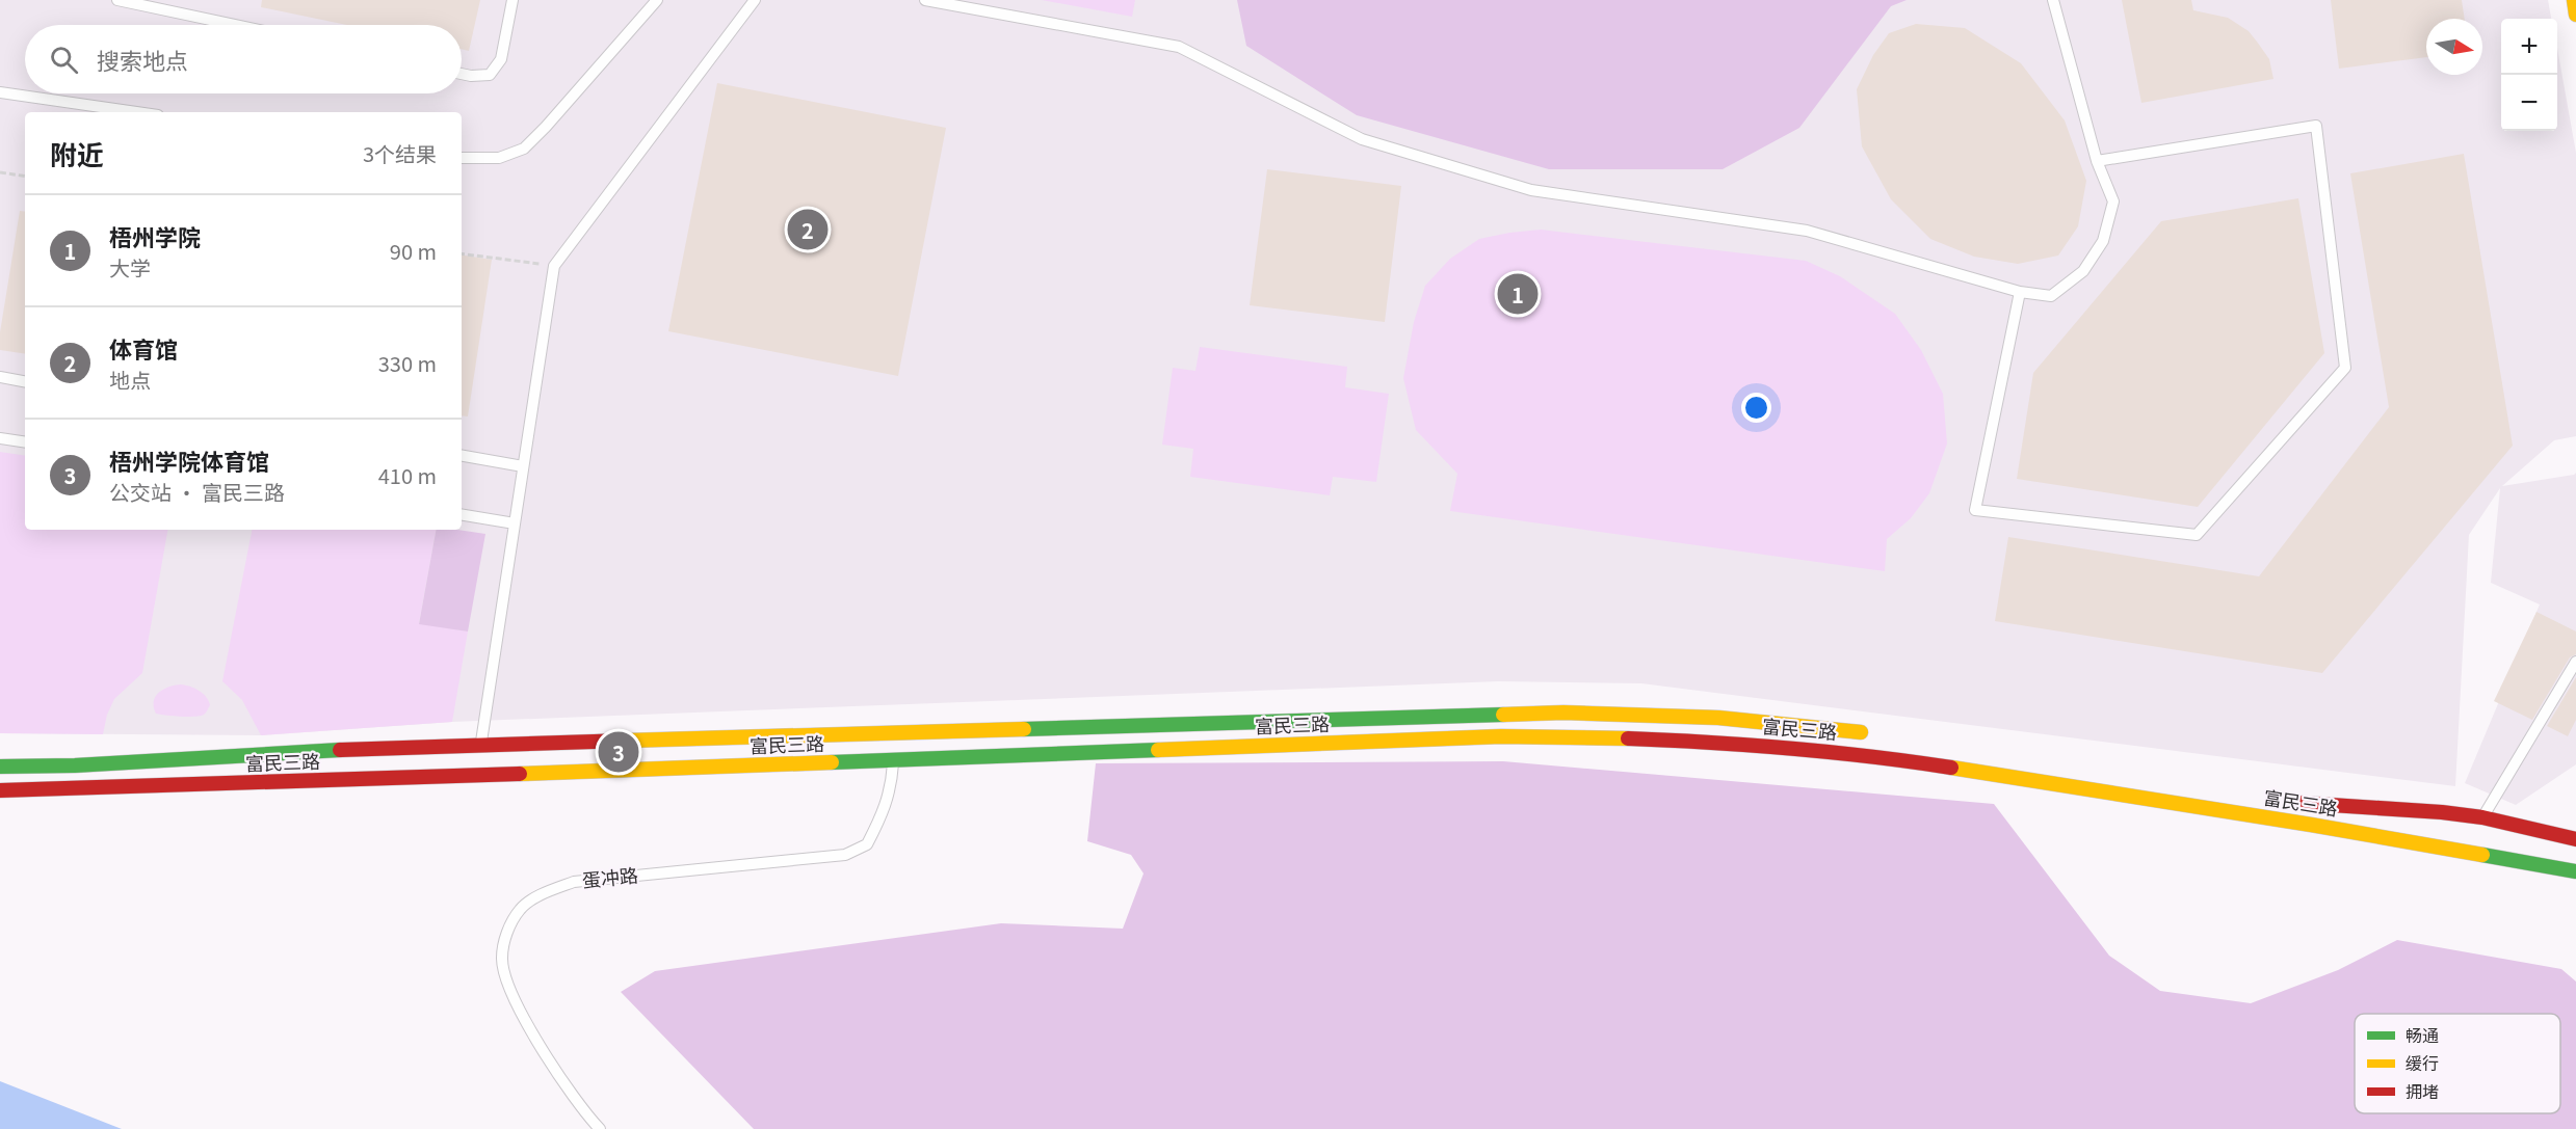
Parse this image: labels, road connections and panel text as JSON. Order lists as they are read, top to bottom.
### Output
{
  "streets": {
    "main road": ["富民三路"],
    "lane": ["蛋冲路"]
  },
  "crossings": [
    ["富民三路", "蛋冲路"]
  ],
  "legend": ["畅通", "缓行", "拥堵"],
  "north": "right",
  "page": {
    "map_buttons": ["+", "−"],
    "search": "搜索地点",
    "heading": ["附近", "3个结果"],
    "list": [
      {
        "mark": "1",
        "name": "梧州学院",
        "note": "大学",
        "value": "90 m"
      },
      {
        "mark": "2",
        "name": "体育馆",
        "note": "地点",
        "value": "330 m"
      },
      {
        "mark": "3",
        "name": "梧州学院体育馆",
        "note": "公交站 · 富民三路",
        "value": "410 m"
      }
    ],
    "pins": ["2", "1", "3"]
  }
}
